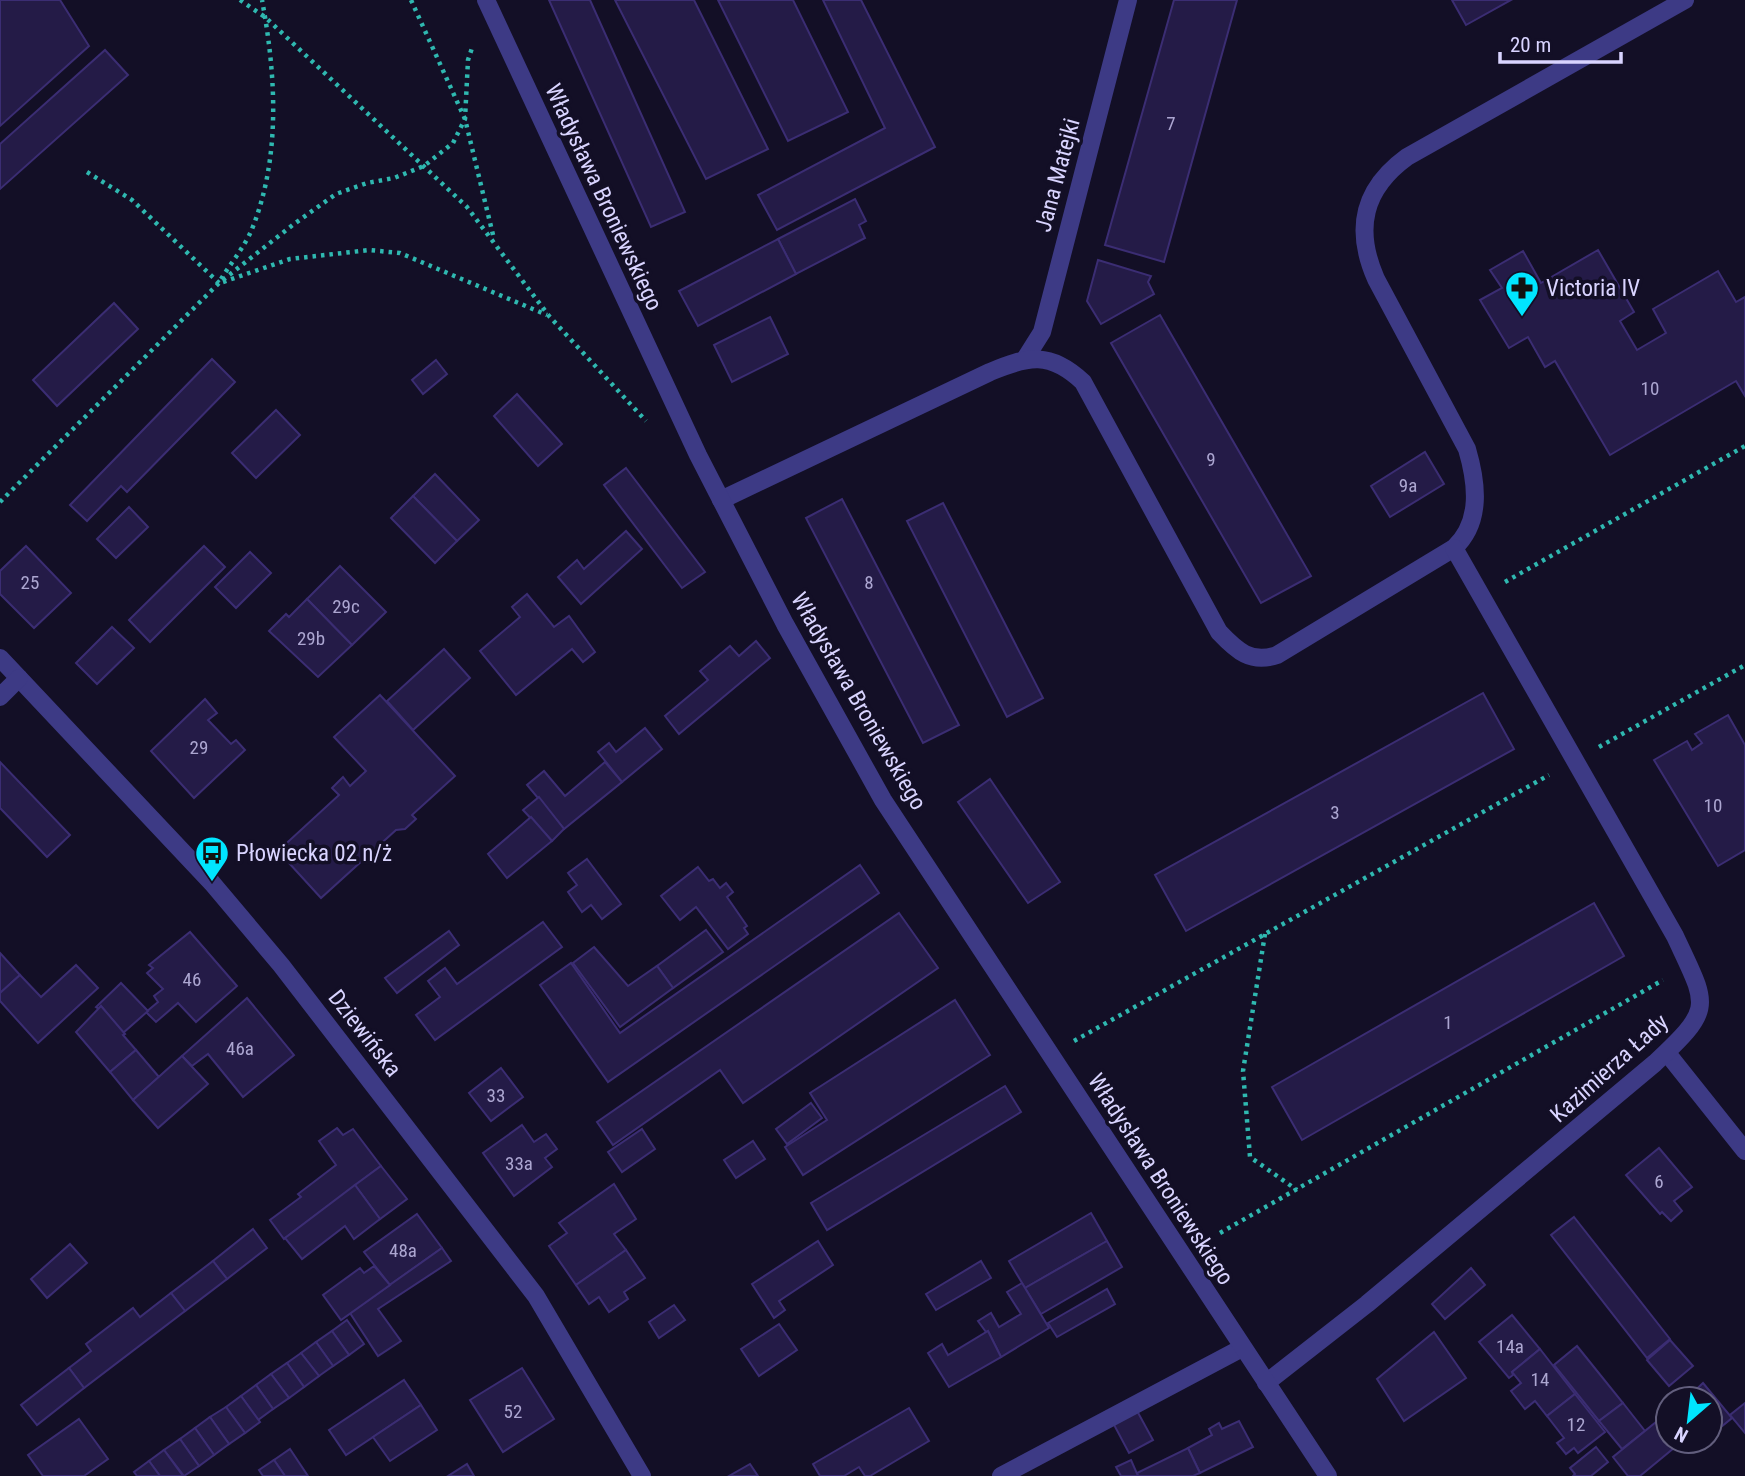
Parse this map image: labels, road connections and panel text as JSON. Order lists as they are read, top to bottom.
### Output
{
  "streets": {
    "street": [
      "Jana Matejki",
      "Władysława Broniewskiego",
      "Dziewińska",
      "Kazimierza Łady"
    ]
  },
  "crossings": [
    ["Władysława Broniewskiego", "Kazimierza Łady"]
  ],
  "places": {
    "pharmacy": ["Victoria IV"],
    "bus stop": ["Płowiecka 02 n/ż"]
  },
  "house_numbers": [
    "7",
    "10",
    "9",
    "9a",
    "25",
    "8",
    "29c",
    "29b",
    "29",
    "10",
    "3",
    "46",
    "1",
    "46a",
    "33",
    "33a",
    "6",
    "48a",
    "14a",
    "14",
    "52",
    "12"
  ],
  "scale_bar": "20 m",
  "north": "bottom left"
}
